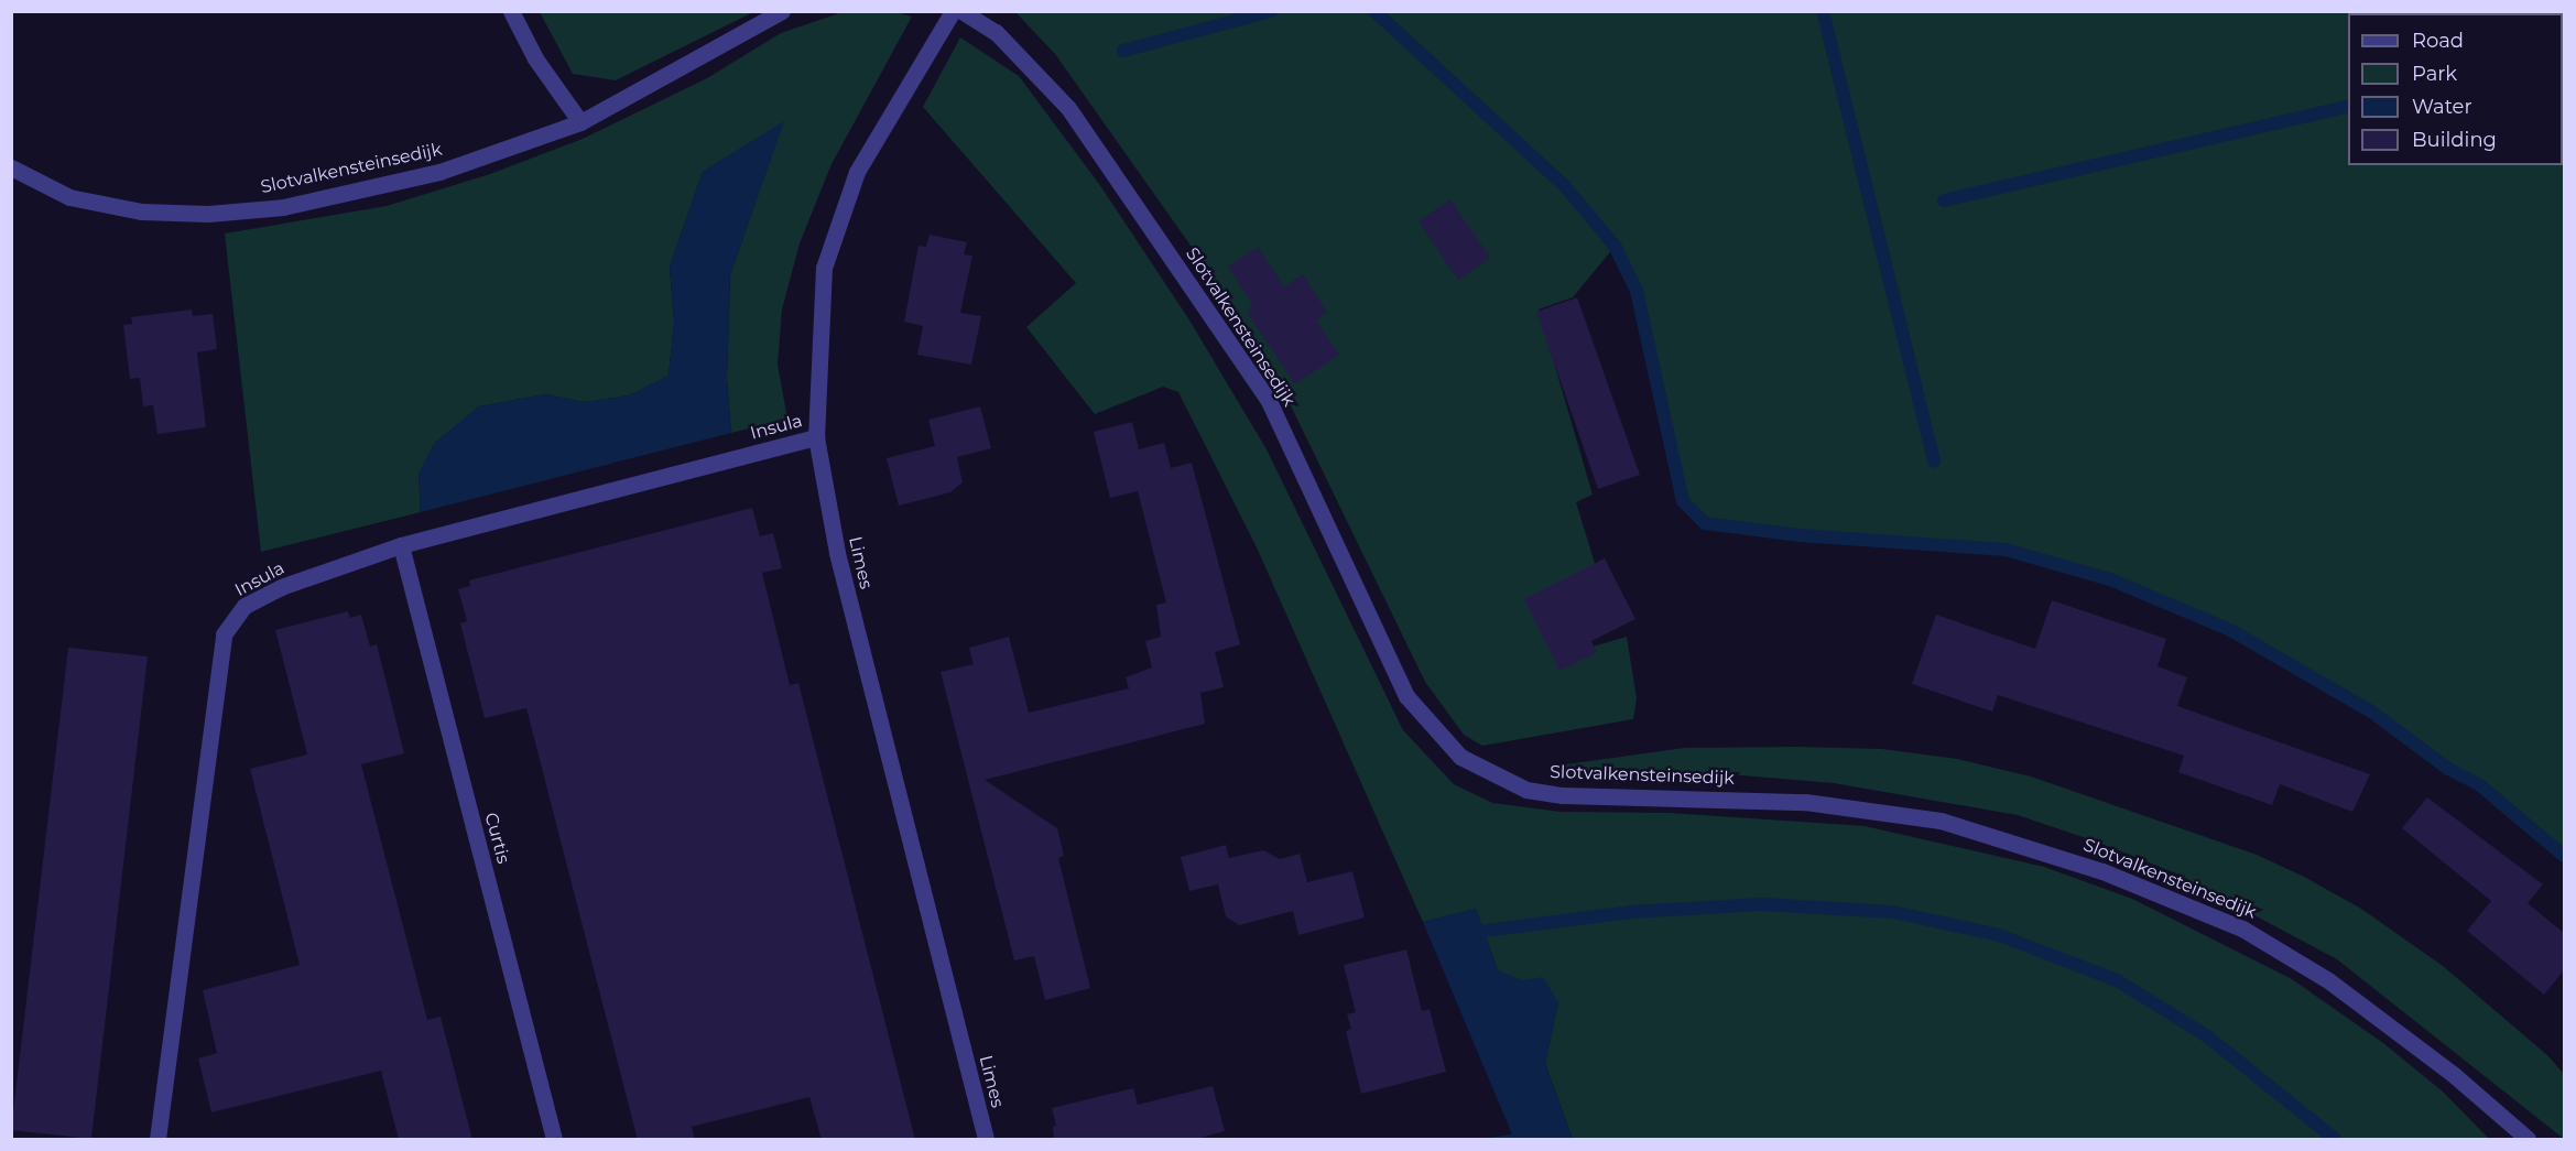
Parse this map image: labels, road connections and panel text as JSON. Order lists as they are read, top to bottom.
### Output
{
  "streets": {
    "street": [
      "Slotvalkensteinsedijk",
      "Insula",
      "Limes",
      "Curtis"
    ]
  },
  "crossings": [
    ["Insula", "Limes"],
    ["Insula", "Curtis"]
  ],
  "legend": [
    "Road",
    "Park",
    "Water",
    "Building"
  ]
}
